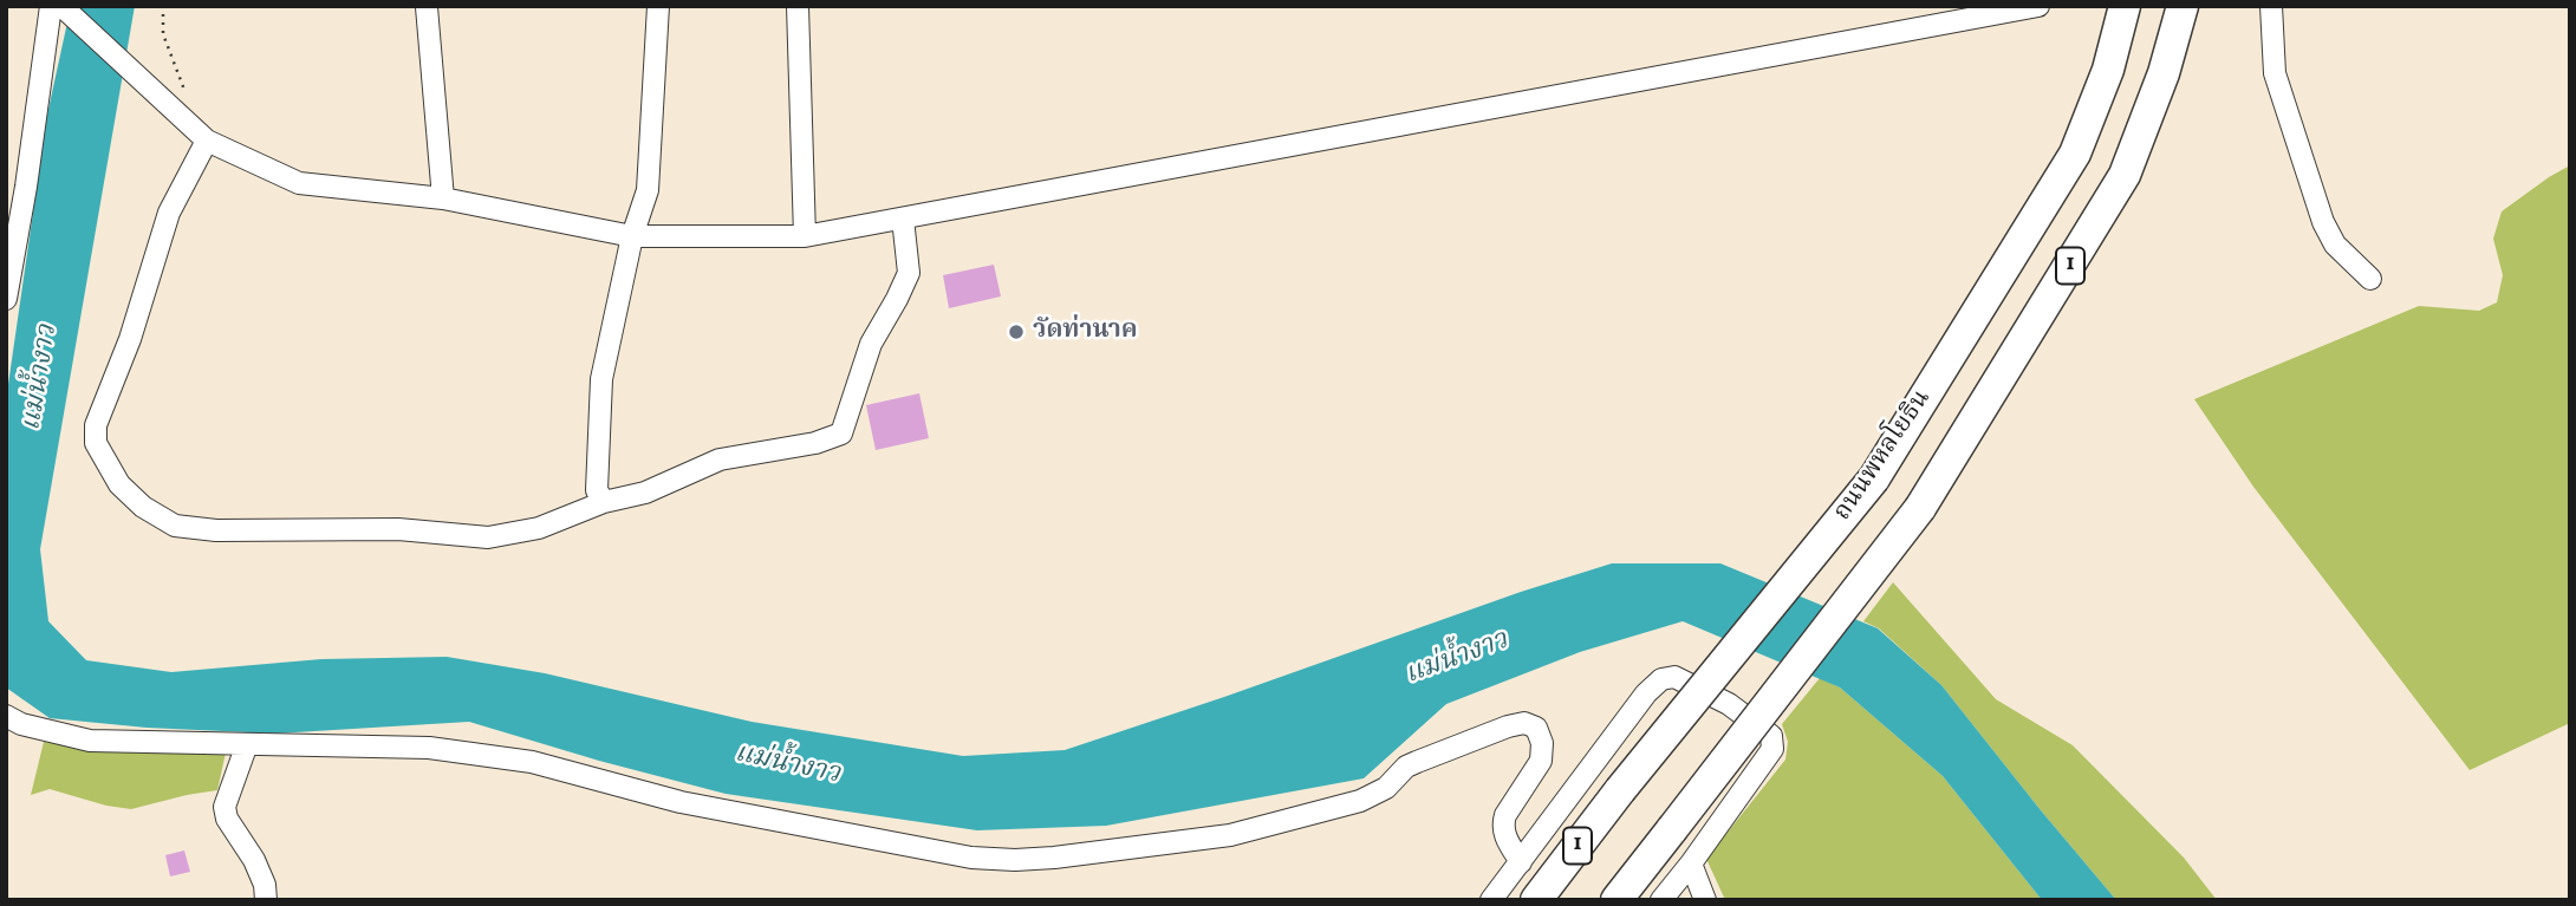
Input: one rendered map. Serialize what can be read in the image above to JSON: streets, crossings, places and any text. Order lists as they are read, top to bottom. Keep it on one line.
{"streets":{"highway":["1","ถนนพหลโยธิน"]},"water":["แม่น้ำงาว"],"places":["วัดท่านาค"]}
